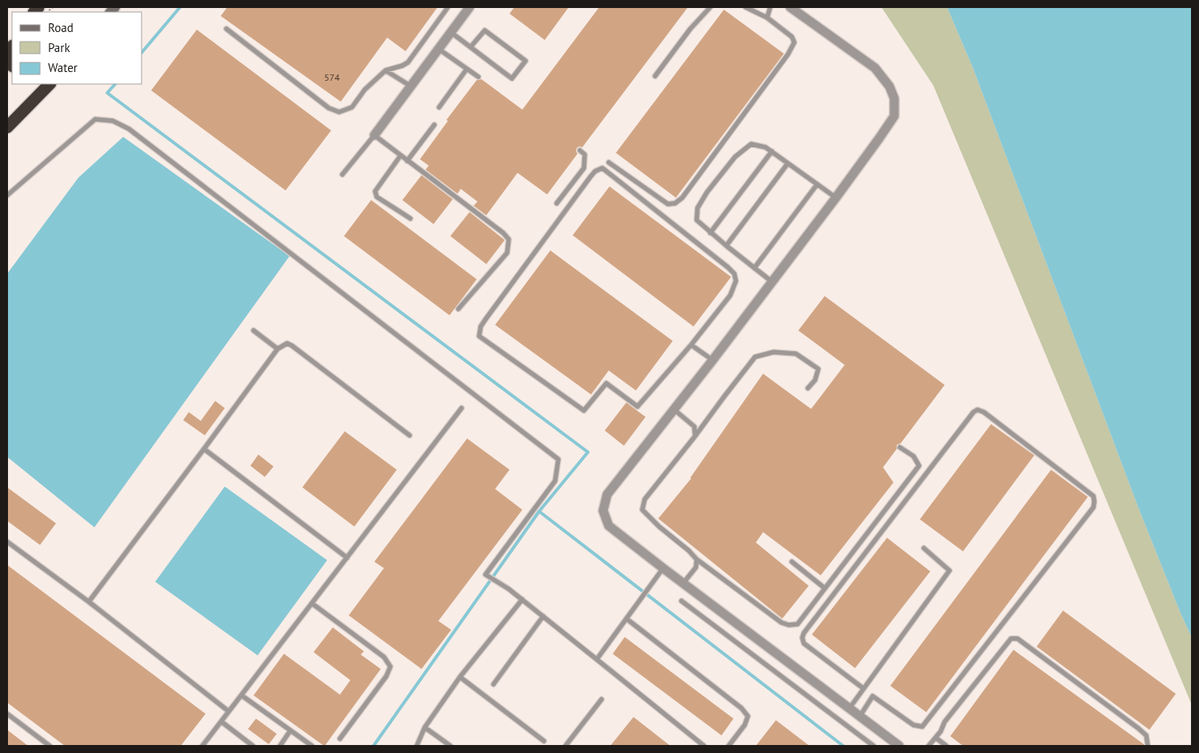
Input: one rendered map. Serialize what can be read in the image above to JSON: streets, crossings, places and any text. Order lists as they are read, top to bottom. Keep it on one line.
{"house_numbers":["574"],"legend":["Road","Park","Water"]}
